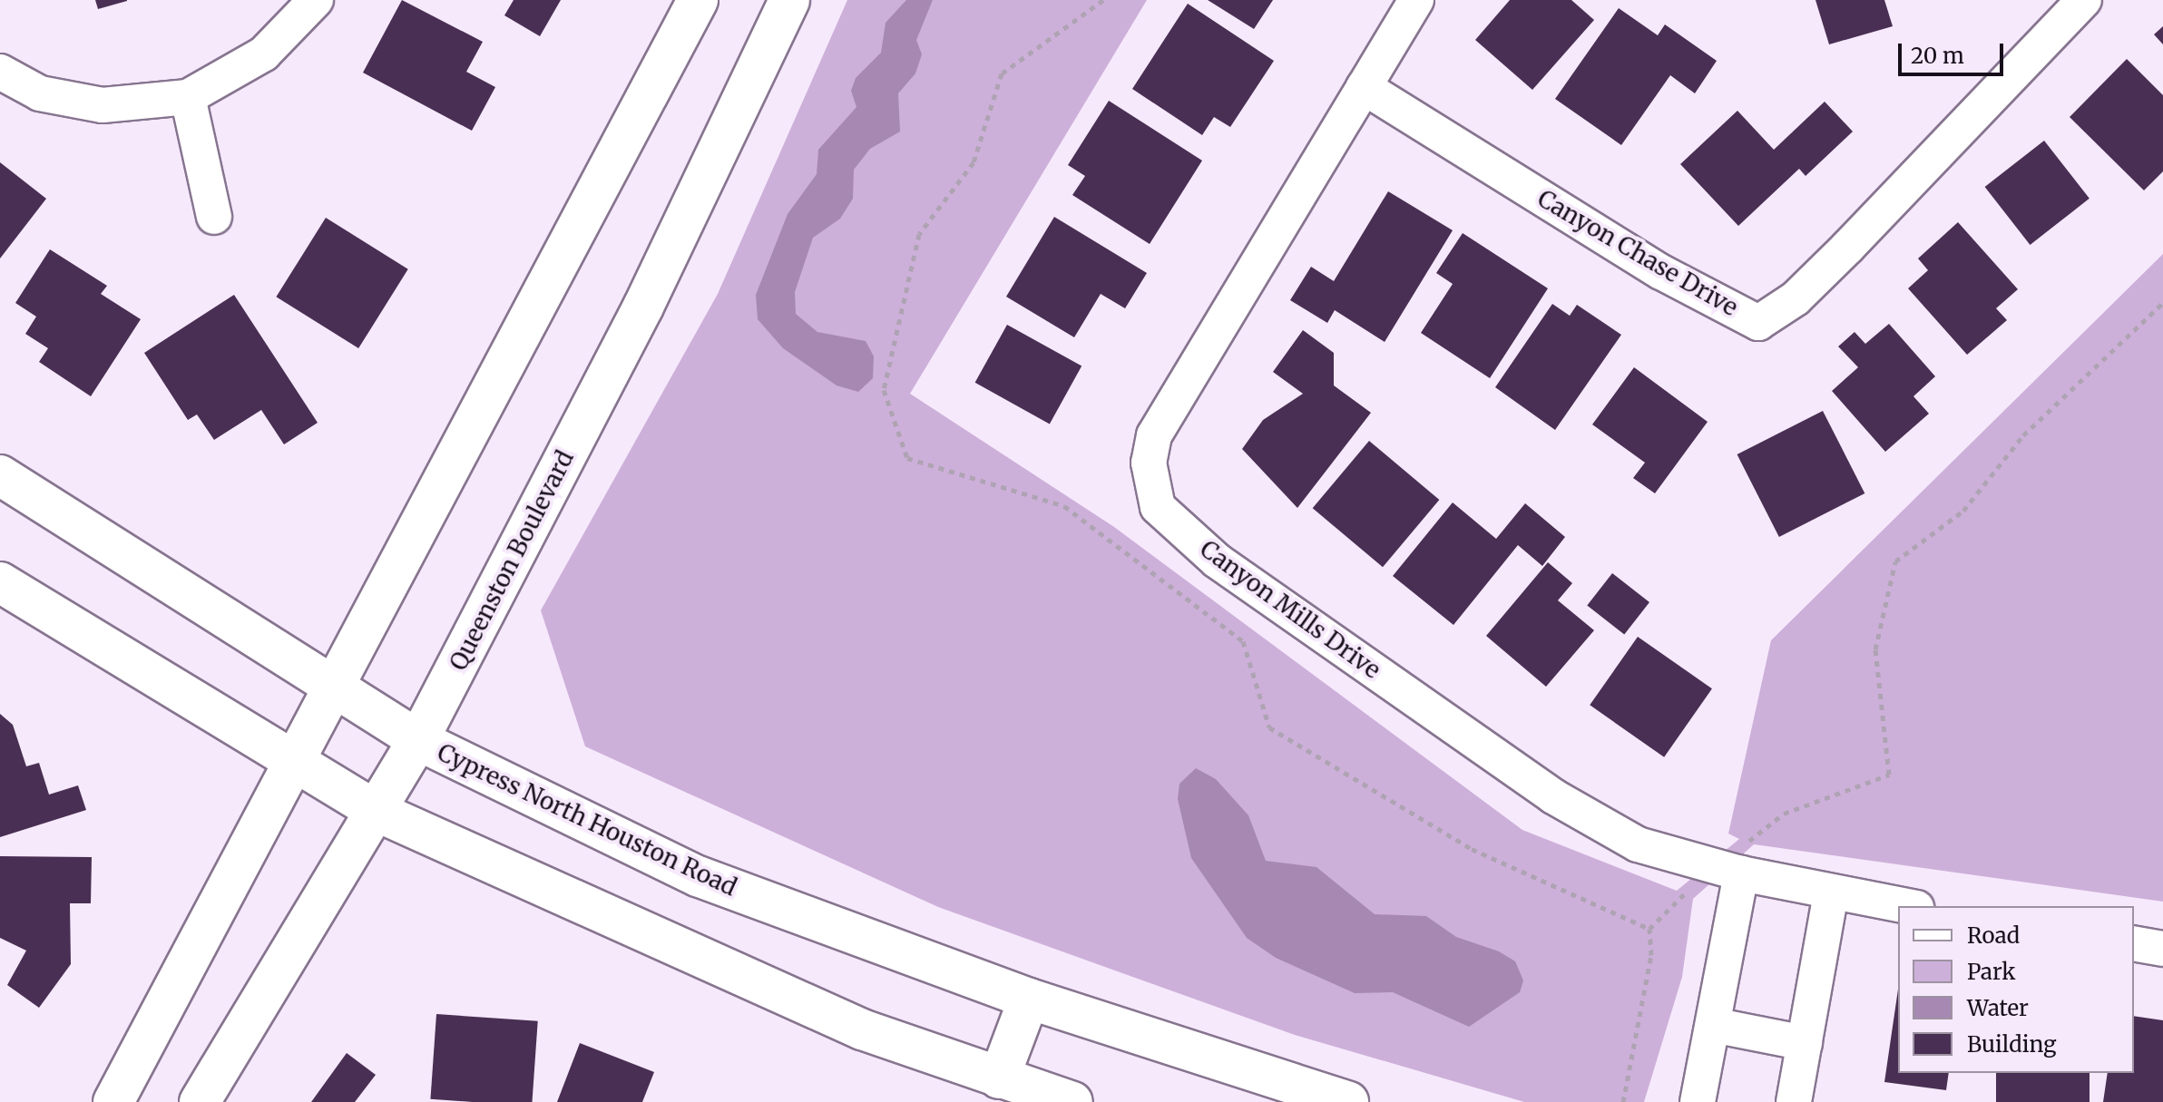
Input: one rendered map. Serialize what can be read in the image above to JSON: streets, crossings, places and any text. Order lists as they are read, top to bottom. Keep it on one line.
{"streets":{"main road":["Queenston Boulevard","Cypress North Houston Road"],"street":["Canyon Chase Drive","Canyon Mills Drive"]},"crossings":[["Canyon Chase Drive","Canyon Mills Drive"],["Queenston Boulevard","Cypress North Houston Road"]],"legend":["Road","Park","Water","Building"],"scale_bar":"20 m"}
